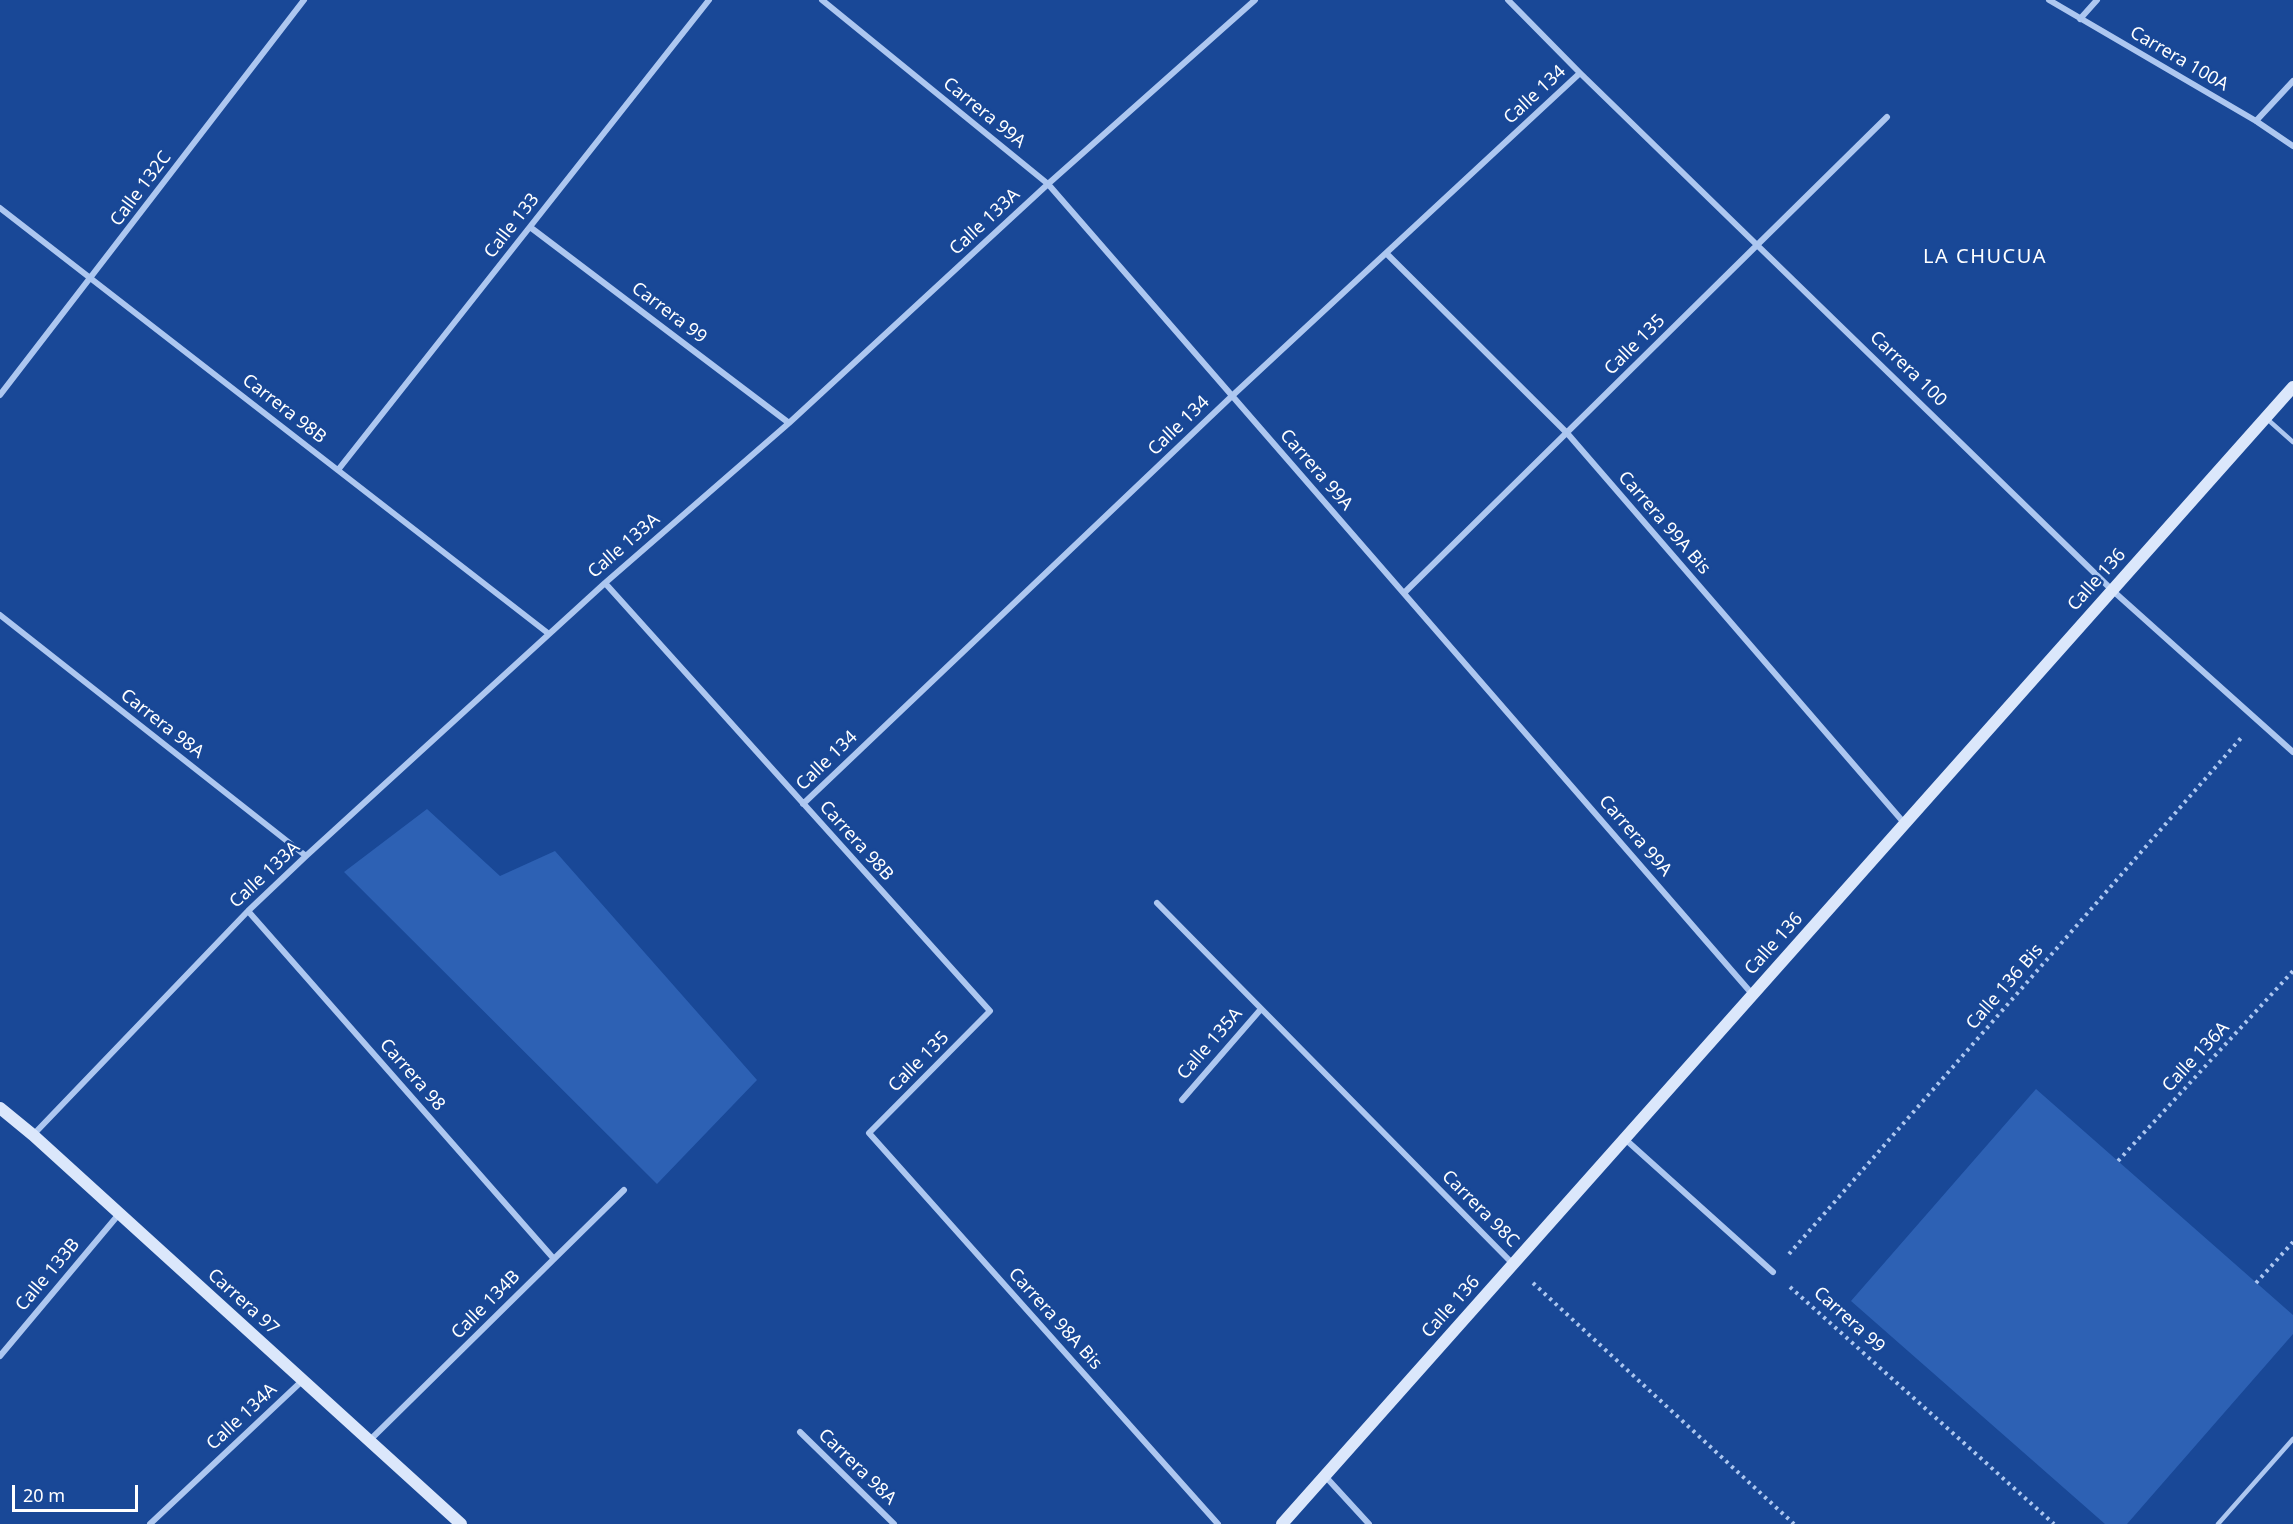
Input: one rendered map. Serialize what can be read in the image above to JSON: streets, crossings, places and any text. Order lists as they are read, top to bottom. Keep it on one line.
{"streets":{"street":["Carrera 100A","Calle 134","Carrera 99A","Calle 132C","Calle 133A","Calle 133","Carrera 99","Calle 135","Carrera 100","Carrera 98B","Carrera 99A Bis","Calle 136","Carrera 98A","Calle 135A","Carrera 98","Carrera 98C","Calle 133B","Carrera 97","Calle 134B","Carrera 98A Bis","Calle 134A"],"path":["Calle 136 Bis","Calle 136A"]},"crossings":[["Calle 134","Carrera 99A"],["Calle 134","Carrera 100"],["Calle 134","Carrera 98B"],["Calle 134","Carrera 99A Bis"],["Carrera 99A","Calle 133A"],["Carrera 99A","Calle 135"],["Carrera 99A","Calle 136"],["Calle 132C","Carrera 98B"],["Calle 133A","Carrera 99"],["Calle 133A","Carrera 98B"],["Calle 133A","Carrera 98A"],["Calle 133A","Carrera 98"],["Calle 133A","Carrera 97"],["Calle 133","Carrera 99"],["Calle 133","Carrera 98B"],["Carrera 99","Calle 136 Bis"],["Calle 135","Carrera 100"],["Calle 135","Carrera 98B"],["Calle 135","Carrera 99A Bis"],["Calle 135","Carrera 98A Bis"],["Carrera 100","Calle 136"],["Carrera 100","Calle 136 Bis"],["Carrera 99A Bis","Calle 136"],["Calle 136","Carrera 98C"],["Calle 135A","Carrera 98C"],["Carrera 98","Calle 134B"],["Calle 133B","Carrera 97"],["Carrera 97","Calle 134B"],["Carrera 97","Calle 134A"]],"districts":["LA CHUCUA"],"scale_bar":"20 m"}
